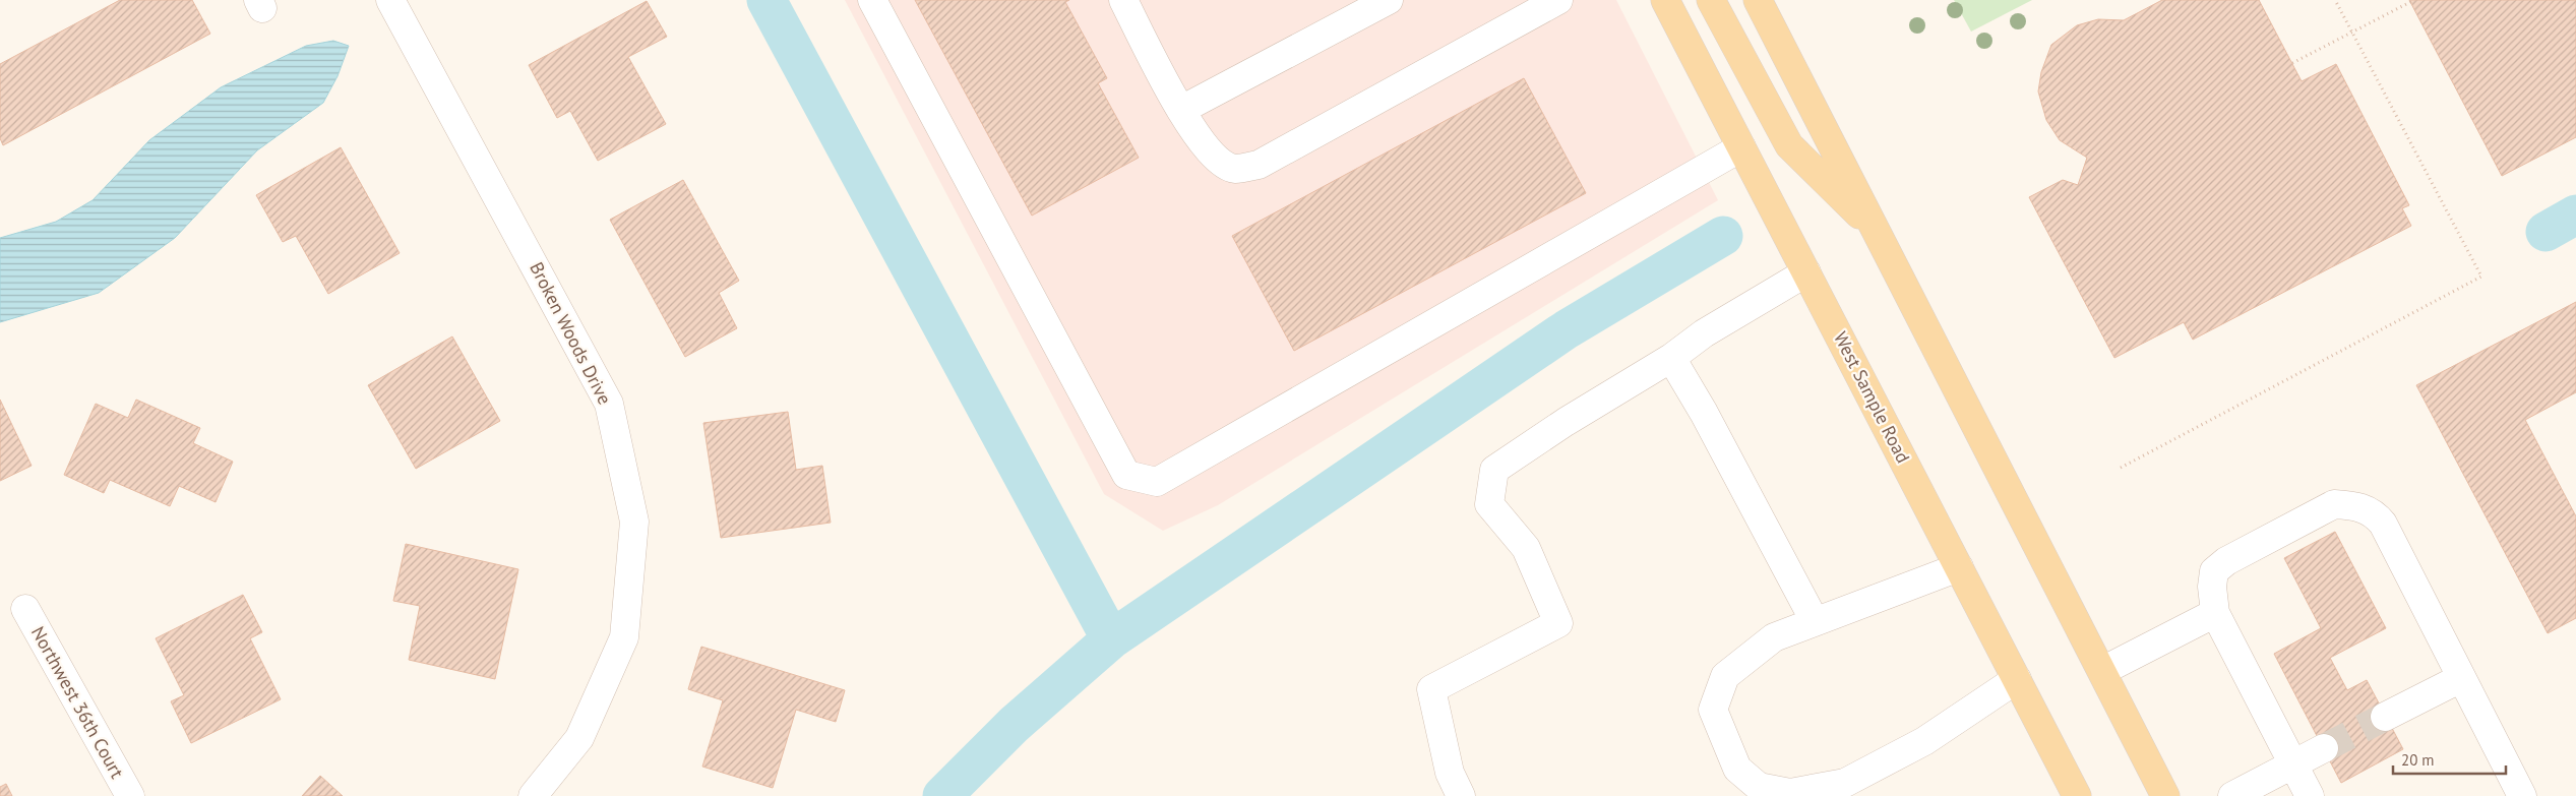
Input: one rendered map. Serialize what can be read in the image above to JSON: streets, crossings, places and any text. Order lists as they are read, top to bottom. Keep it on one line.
{"streets":{"main road":["West Sample Road"],"street":["Broken Woods Drive","Northwest 36th Court"]},"scale_bar":"20 m"}
